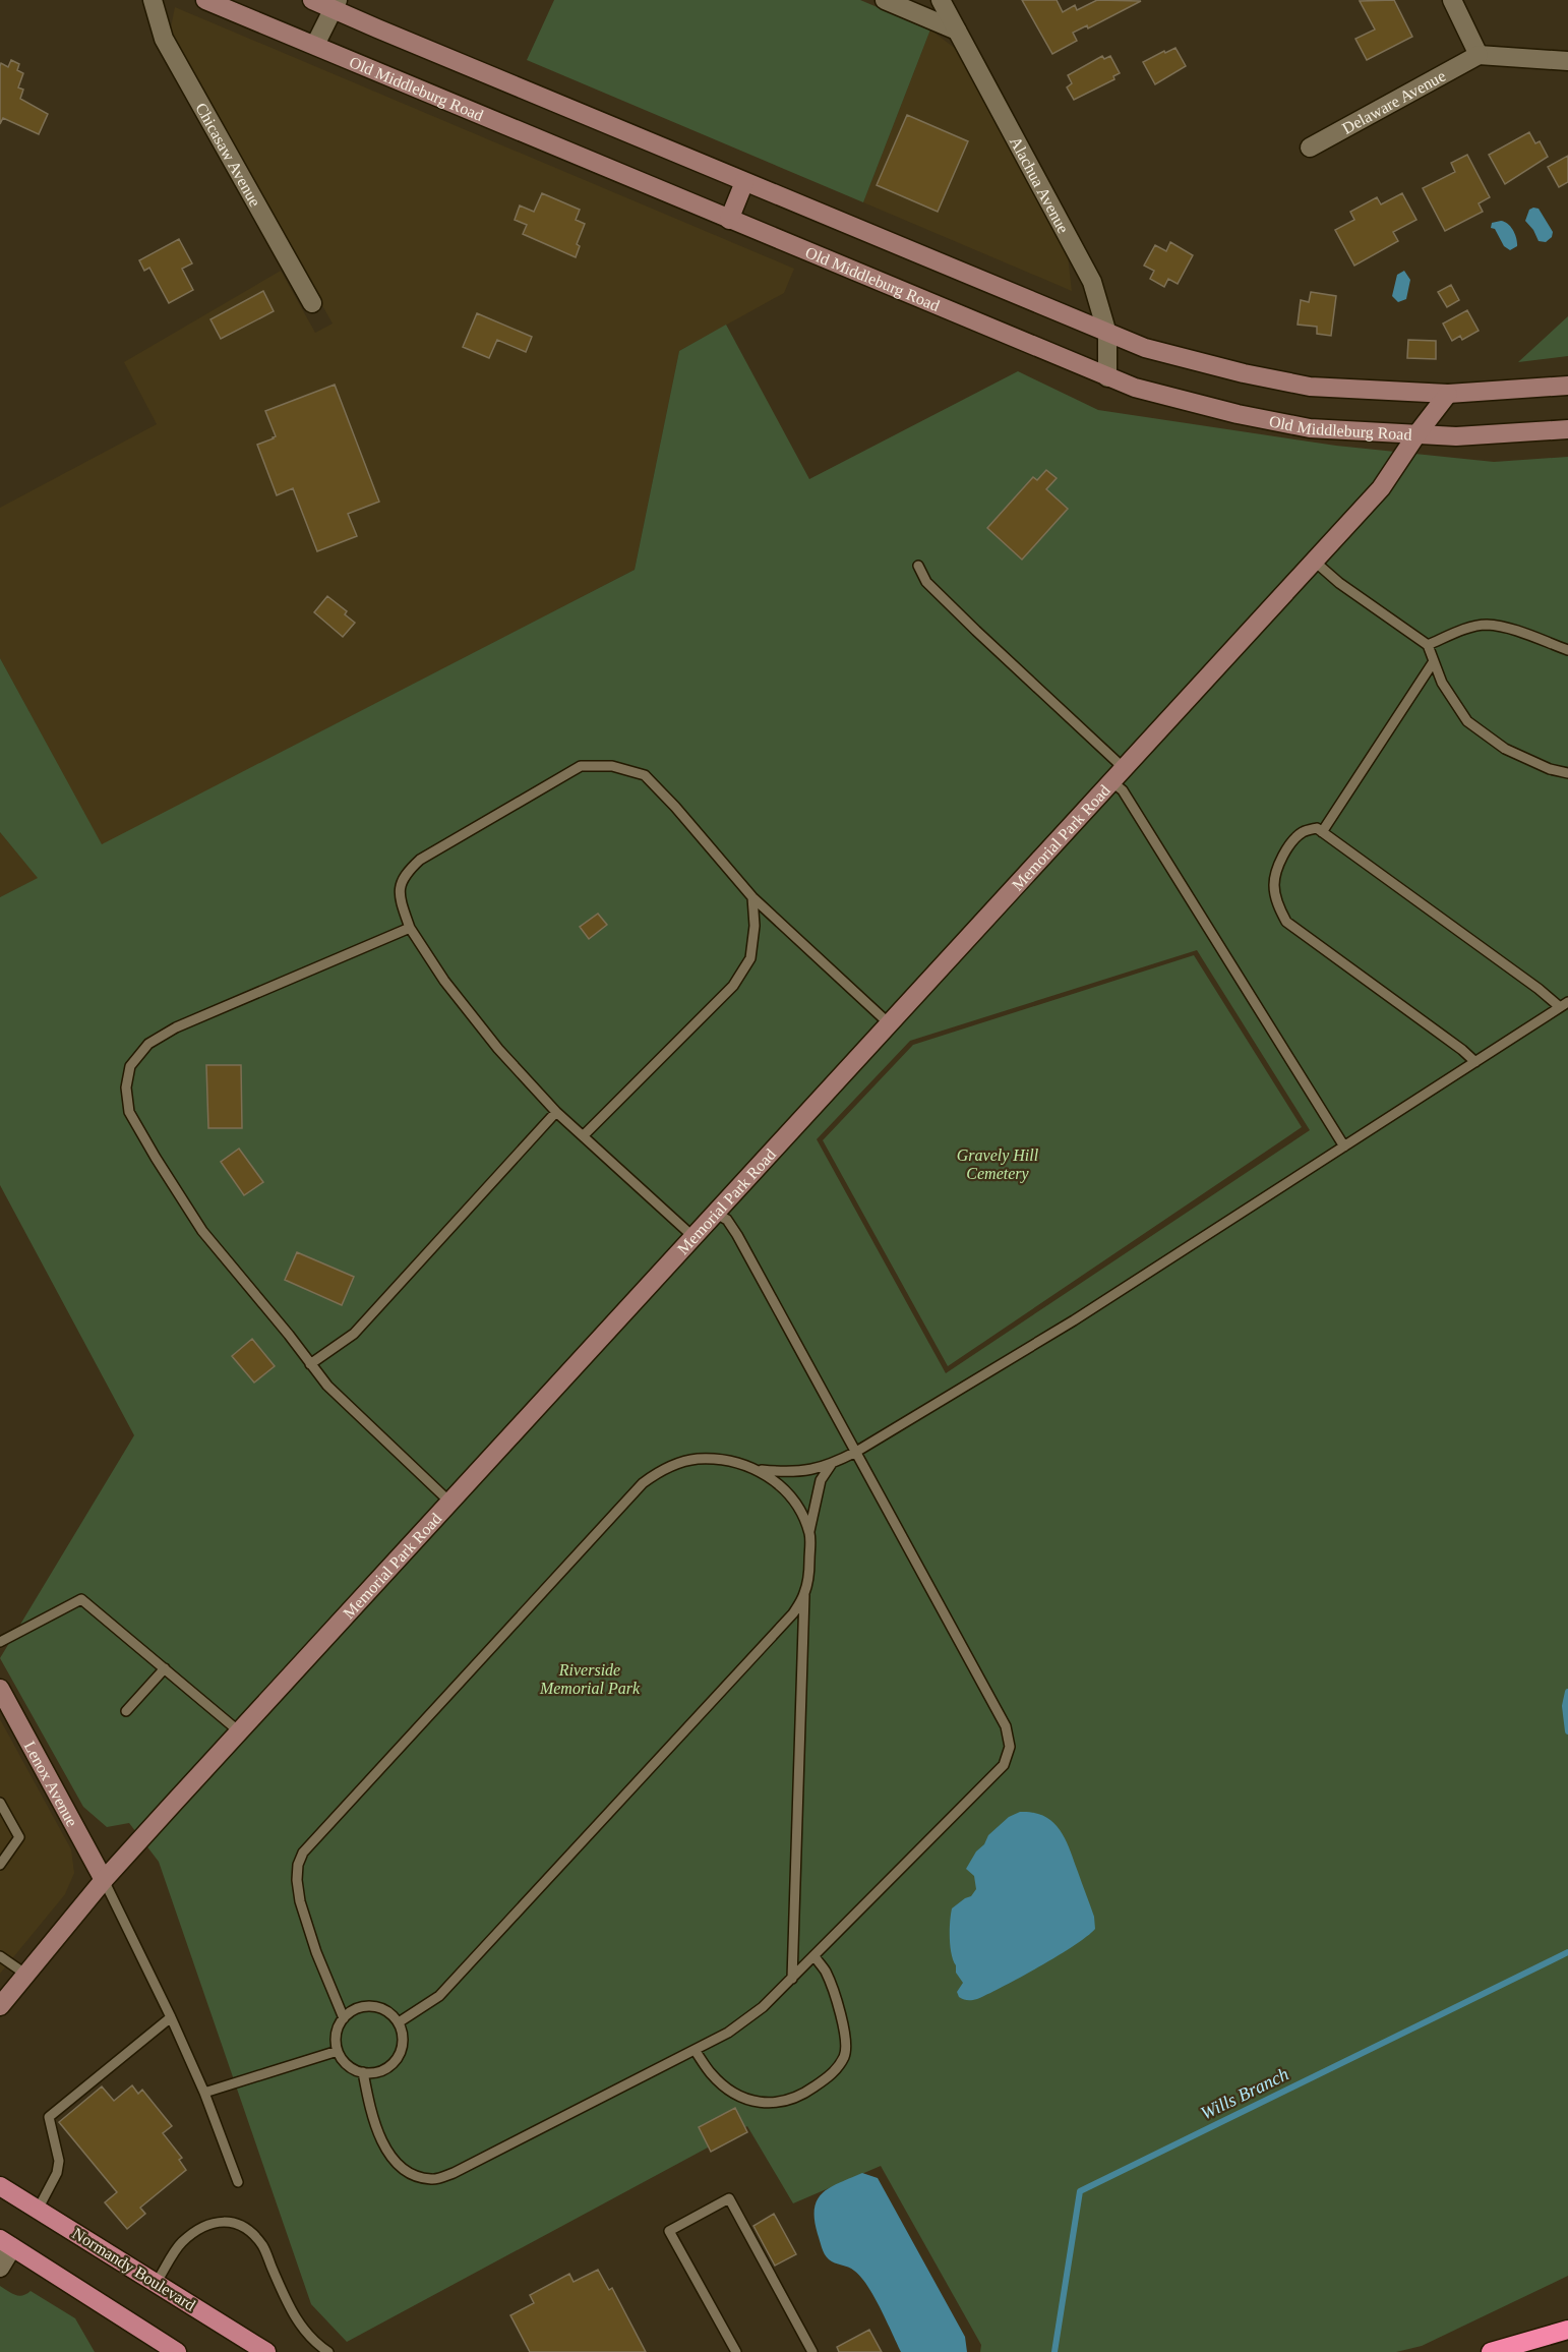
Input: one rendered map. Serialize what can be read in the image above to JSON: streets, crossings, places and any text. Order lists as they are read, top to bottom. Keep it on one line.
{"streets":{"main road":["Old Middleburg Road","Memorial Park Road","Lenox Avenue","Normandy Boulevard"],"street":["Delaware Avenue","Chicasaw Avenue","Alachua Avenue"]},"crossings":[["Old Middleburg Road","Alachua Avenue"],["Old Middleburg Road","Memorial Park Road"],["Memorial Park Road","Lenox Avenue"]],"water":["Wills Branch"],"parks":["Gravely Hill Cemetery","Riverside Memorial Park"]}
